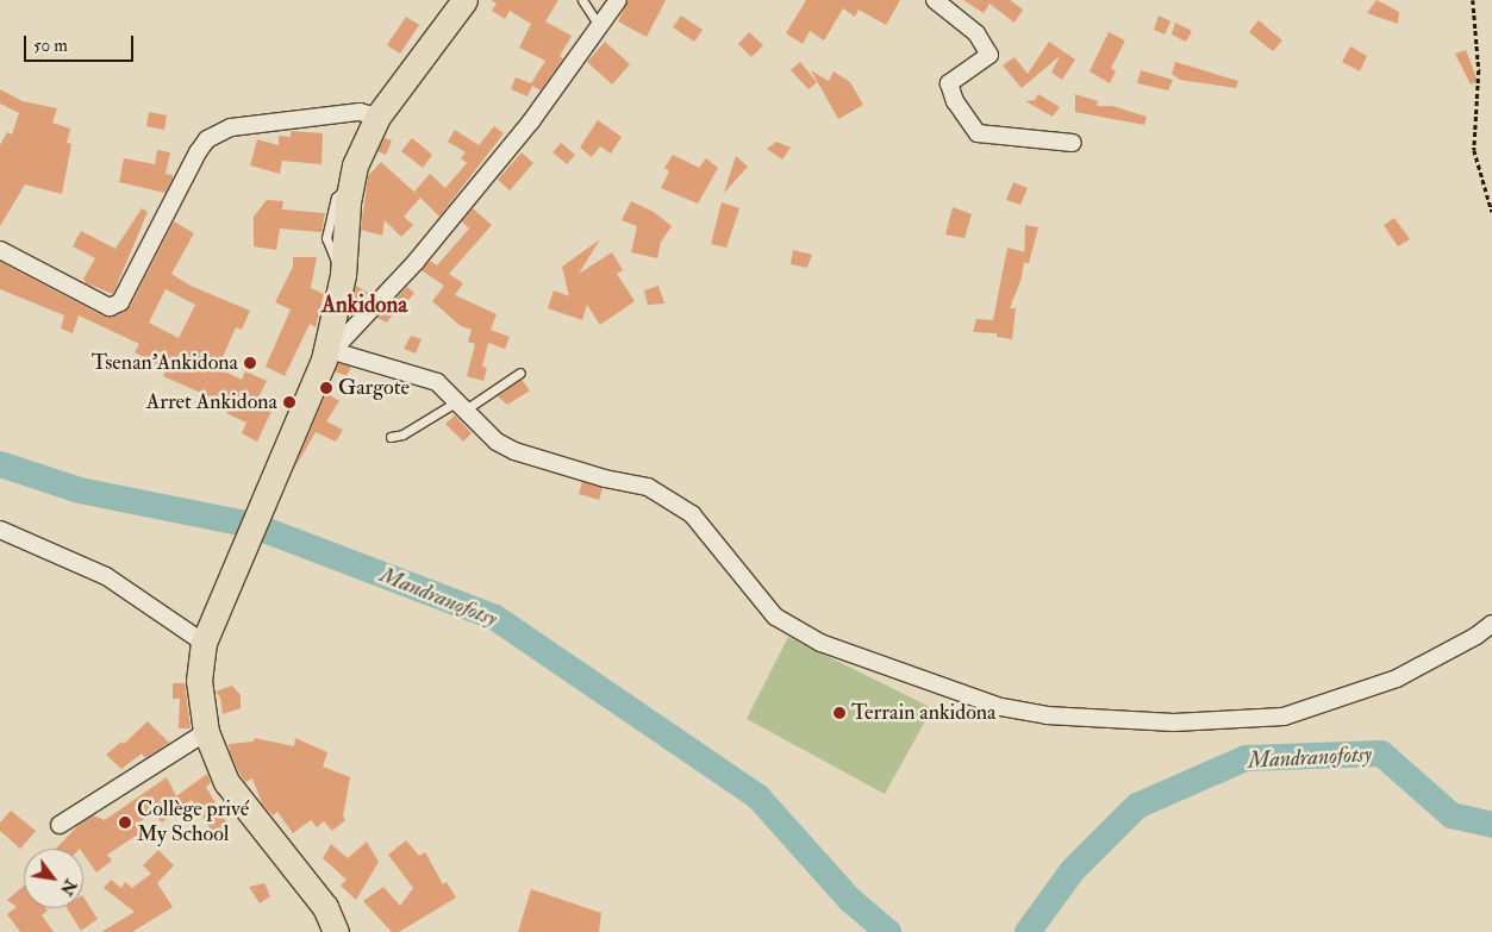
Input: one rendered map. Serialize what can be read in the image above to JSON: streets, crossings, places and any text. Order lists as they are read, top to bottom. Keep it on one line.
{"districts":["Ankidona"],"water":["Mandranofotsy"],"places":["Tsenan'Ankidona","Gargote","Arret Ankidona","Terrain ankidona","Collège privé My School"],"scale_bar":"50 m","north":"bottom right"}
